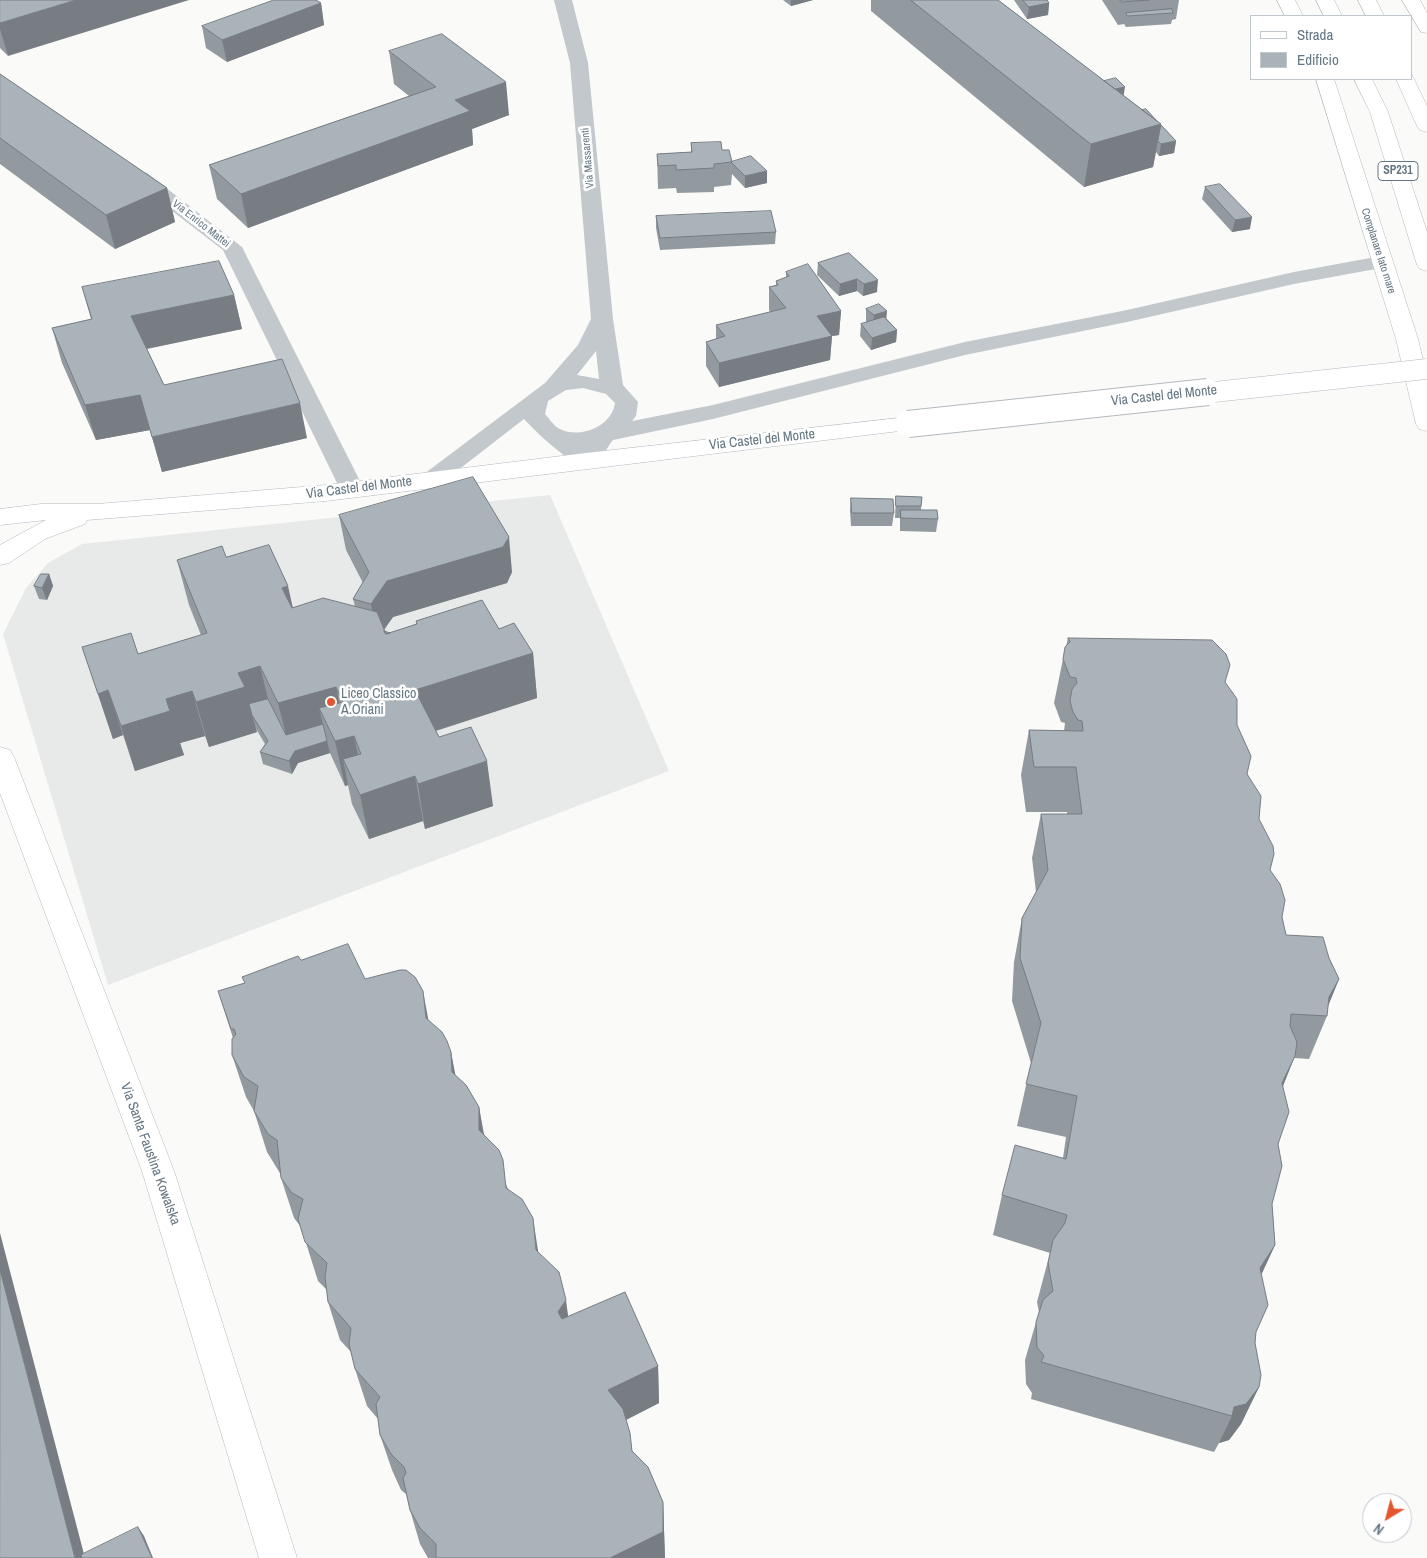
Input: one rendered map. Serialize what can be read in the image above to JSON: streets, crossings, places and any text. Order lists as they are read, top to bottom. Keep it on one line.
{"streets":{"main road":["SP231","Complanare lato mare","Via Castel del Monte","Via Santa Faustina Kowalska"],"street":["Via Massarenti","Via Enrico Mattei"]},"crossings":[["Via Enrico Mattei","Via Castel del Monte"]],"places":["Liceo Classico A.Oriani"],"legend":["Strada","Edificio"],"north":"bottom left"}
